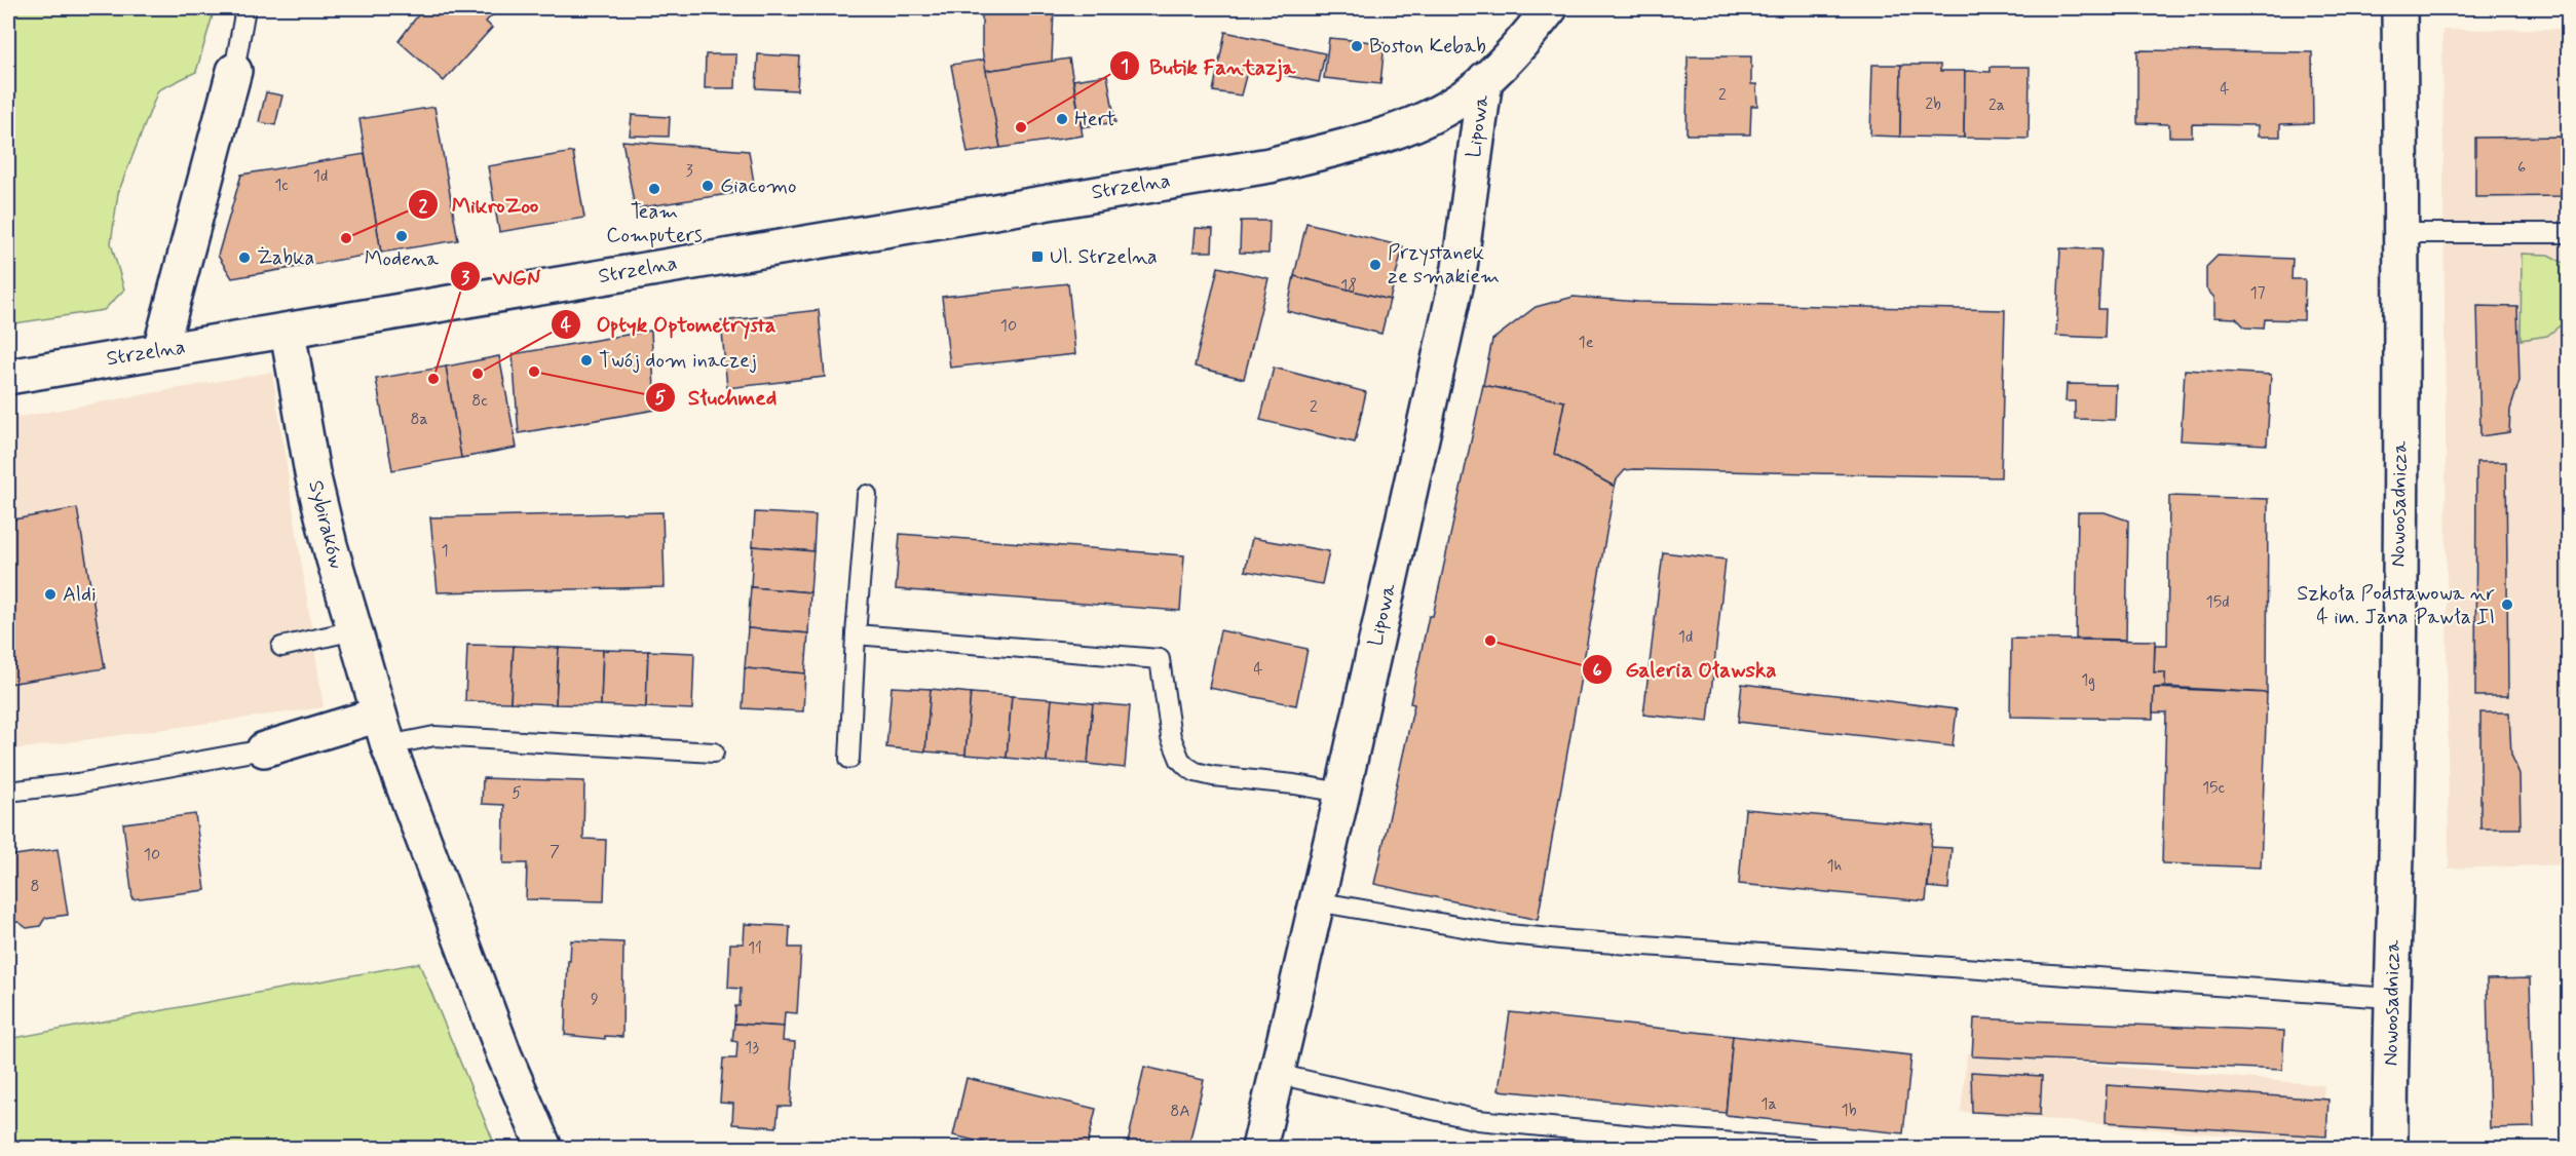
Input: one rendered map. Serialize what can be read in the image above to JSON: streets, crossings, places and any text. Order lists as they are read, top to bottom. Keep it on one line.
{"streets":{"street":["Lipowa","Strzelna","Nowoosadnicza","Sybiraków"]},"crossings":[["Lipowa","Strzelna"],["Strzelna","Sybiraków"]],"places":{"other":["Boston Kebab","Hert","Butik Fantazja","Giacomo","Team Computers","Modena","MikroZoo","Żabka","Przystanek ze smakiem","Twój dom inaczej","Słuchmed","Optyk Optometrysta","WGN","Aldi","Szkoła Podstawowa nr 4 im. Jana Pawła II","Galeria Oławska"],"transit":["Ul. Strzelna"]},"house_numbers":["4","2","2b","2a","6","3","1d","1c","18","17","10","1e","8c","2","8a","1","15d","1d","4","1g","15c","5","7","10","1h","8","11","9","13","1a","1b","8A"]}
